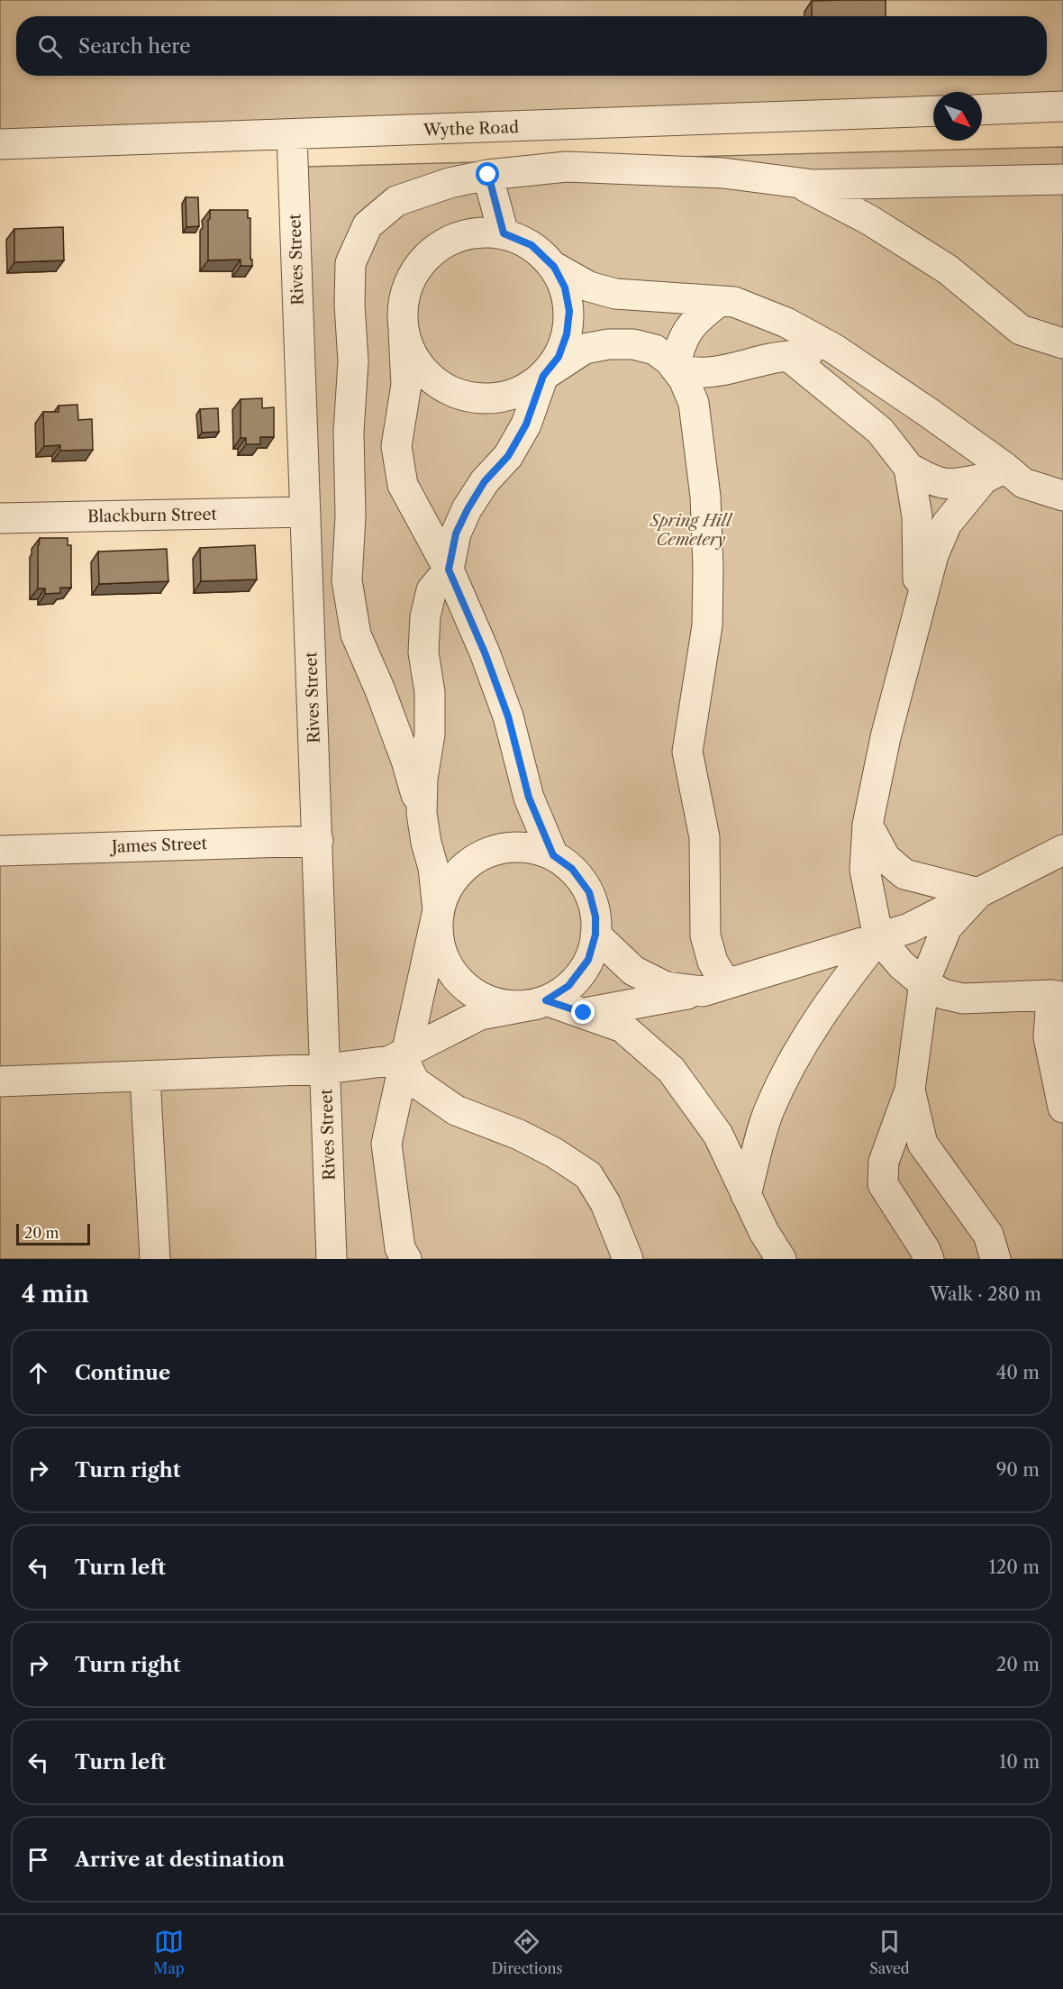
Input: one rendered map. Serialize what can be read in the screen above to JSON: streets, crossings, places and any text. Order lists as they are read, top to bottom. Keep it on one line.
{"streets":{"street":["Wythe Road","Rives Street","Blackburn Street","James Street"]},"crossings":[["Wythe Road","Rives Street"],["Rives Street","Blackburn Street"],["Rives Street","James Street"]],"parks":["Spring Hill Cemetery"],"scale_bar":"20 m","north":"bottom right","page":{"search":"Search here","scale":"20 m","heading":["4 min","Walk · 280 m"],"list":[["Continue","40 m"],["Turn right","90 m"],["Turn left","120 m"],["Turn right","20 m"],["Turn left","10 m"],"Arrive at destination"],"nav":["Map","Directions","Saved"]}}
